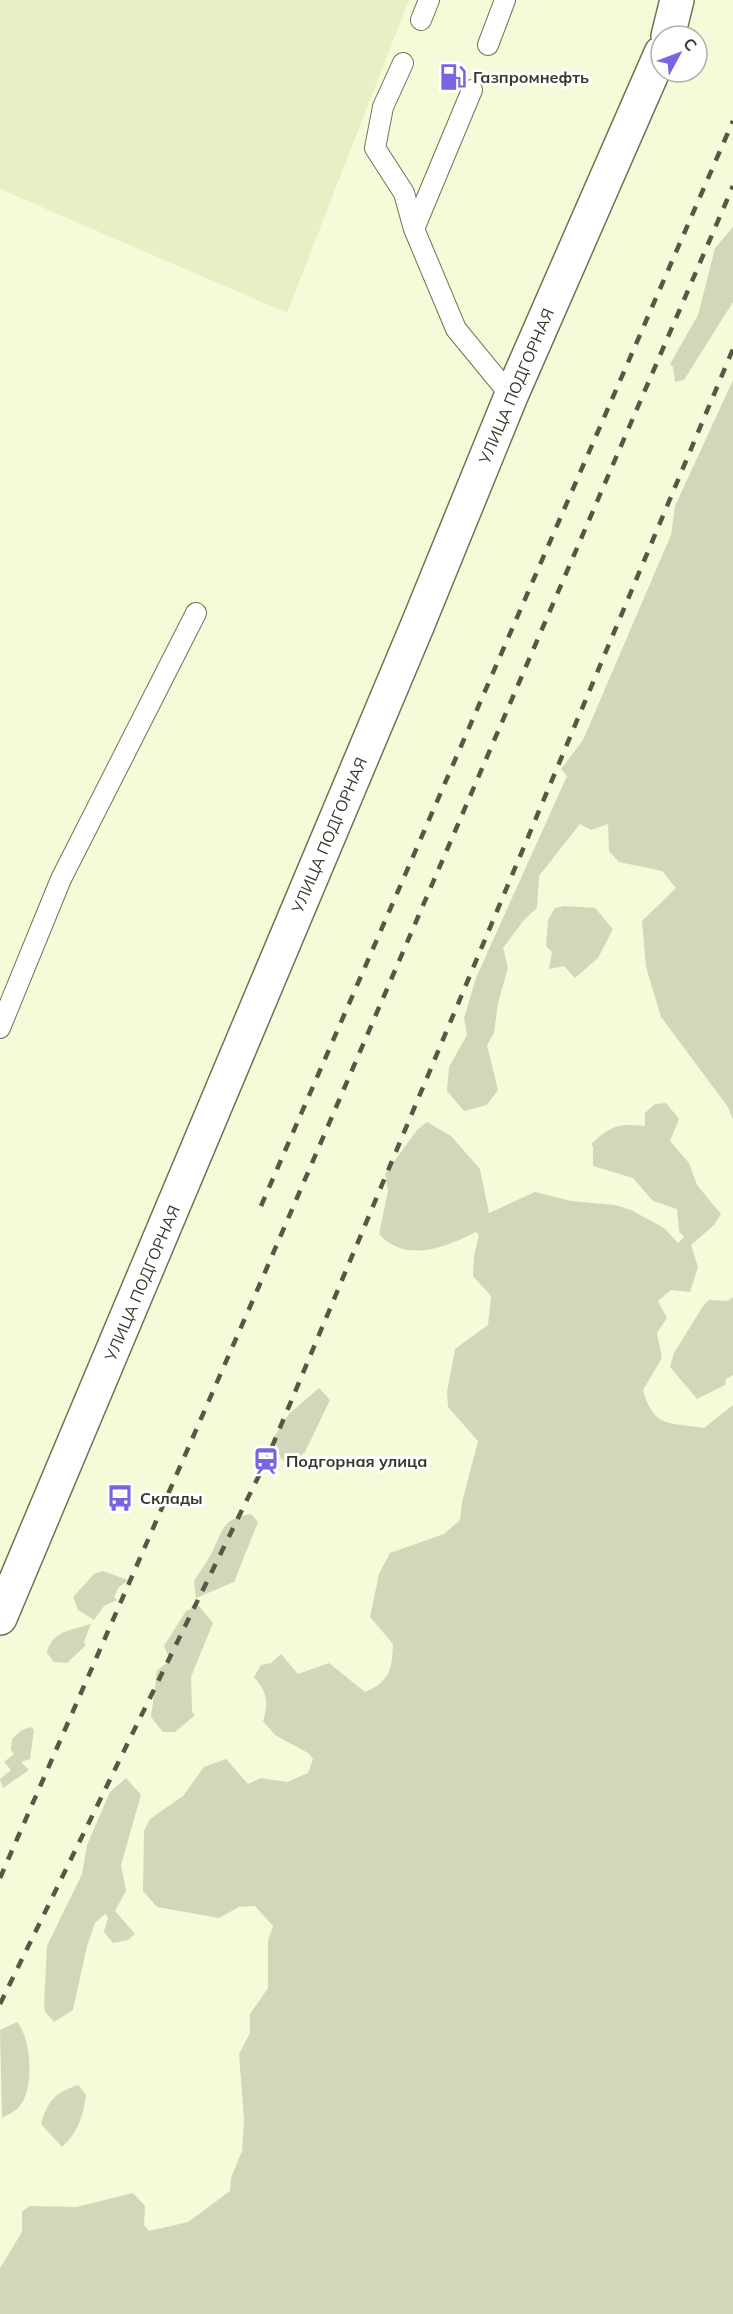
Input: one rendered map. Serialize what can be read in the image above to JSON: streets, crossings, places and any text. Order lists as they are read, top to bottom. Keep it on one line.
{"streets":{"main road":["УЛИЦА ПОДГОРНАЯ"]},"places":{"fuel station":["Газпромнефть"],"station":["Подгорная улица"],"bus stop":["Склады"]},"north":"top right"}
